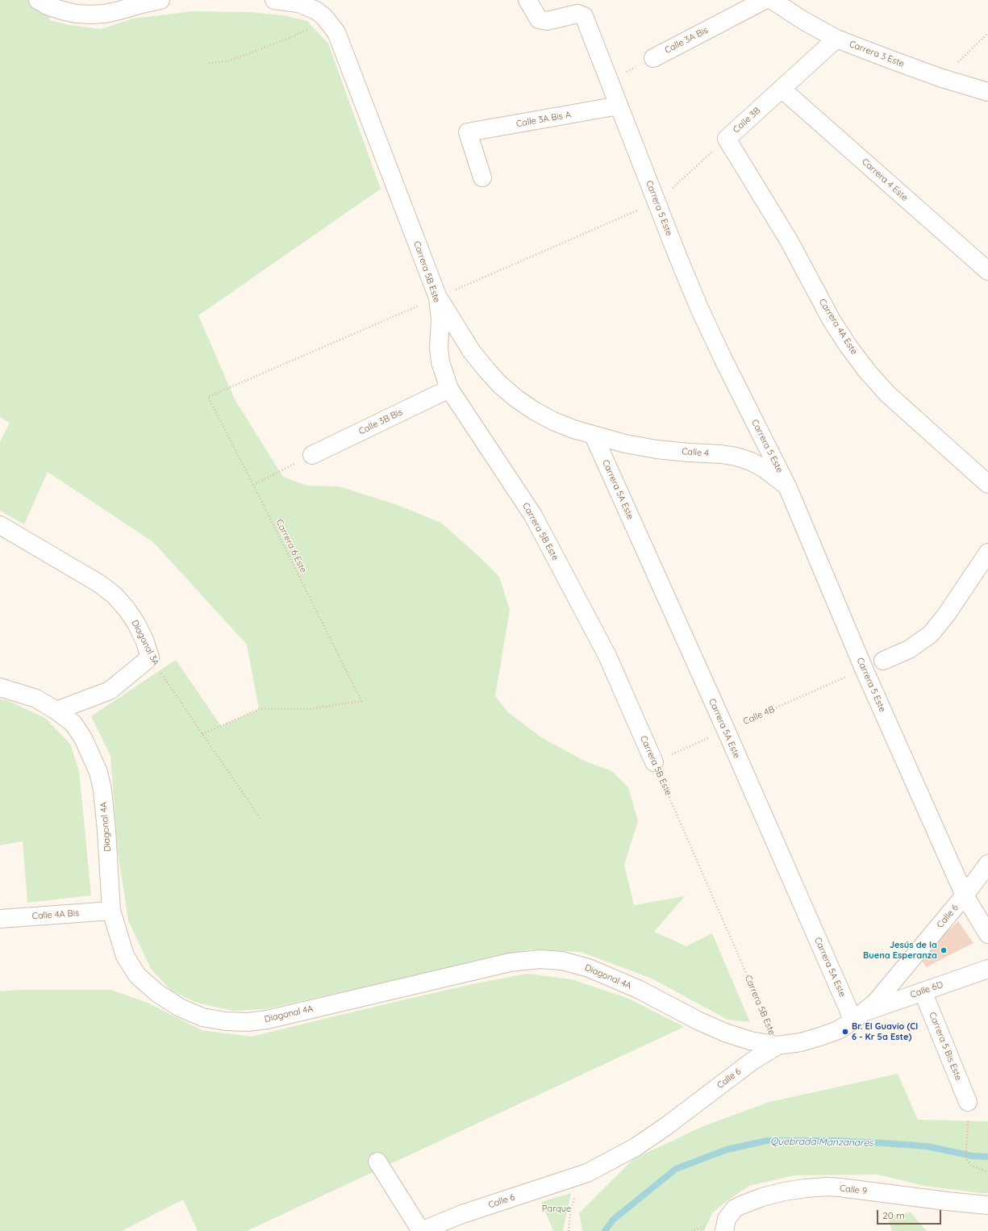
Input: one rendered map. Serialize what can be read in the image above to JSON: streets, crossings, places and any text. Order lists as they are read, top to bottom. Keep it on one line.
{"streets":{"street":["Calle 3A Bis","Carrera 3 Este","Calle 3A Bis A","Calle 3B","Carrera 4 Este","Carrera 5 Este","Carrera 5B Este","Carrera 4A Este","Calle 3B Bis","Calle 4","Carrera 5A Este","Diagonal 3A","Diagonal 4A","Calle 4A Bis","Calle 6","Calle 6D","Carrera 5 Bis Este","Calle 9"],"path":["Carrera 6 Este","Calle 4B"]},"crossings":[["Carrera 3 Este","Calle 3B"],["Calle 3A Bis A","Carrera 5 Este"],["Calle 3B","Carrera 4 Este"],["Calle 3B","Carrera 5 Este"],["Calle 3B","Carrera 4A Este"],["Carrera 5 Este","Calle 4"],["Carrera 5 Este","Calle 4B"],["Carrera 5 Este","Calle 6"],["Carrera 5B Este","Calle 3B Bis"],["Carrera 5B Este","Calle 4"],["Carrera 5B Este","Calle 4B"],["Carrera 5B Este","Diagonal 4A"],["Carrera 5B Este","Calle 6"],["Calle 4","Carrera 5A Este"],["Carrera 5A Este","Calle 4B"],["Carrera 5A Este","Calle 6"],["Carrera 5A Este","Calle 6D"],["Carrera 6 Este","Diagonal 3A"],["Diagonal 4A","Calle 4A Bis"],["Diagonal 4A","Calle 6"],["Calle 6","Calle 6D"],["Calle 6D","Carrera 5 Bis Este"]],"water":["Quebrada Manzanares"],"parks":["Parque"],"places":["Jesús de la Buena Esperanza","Br. El Guavio (Cl 6 - Kr 5a Este)"],"scale_bar":"20 m"}
